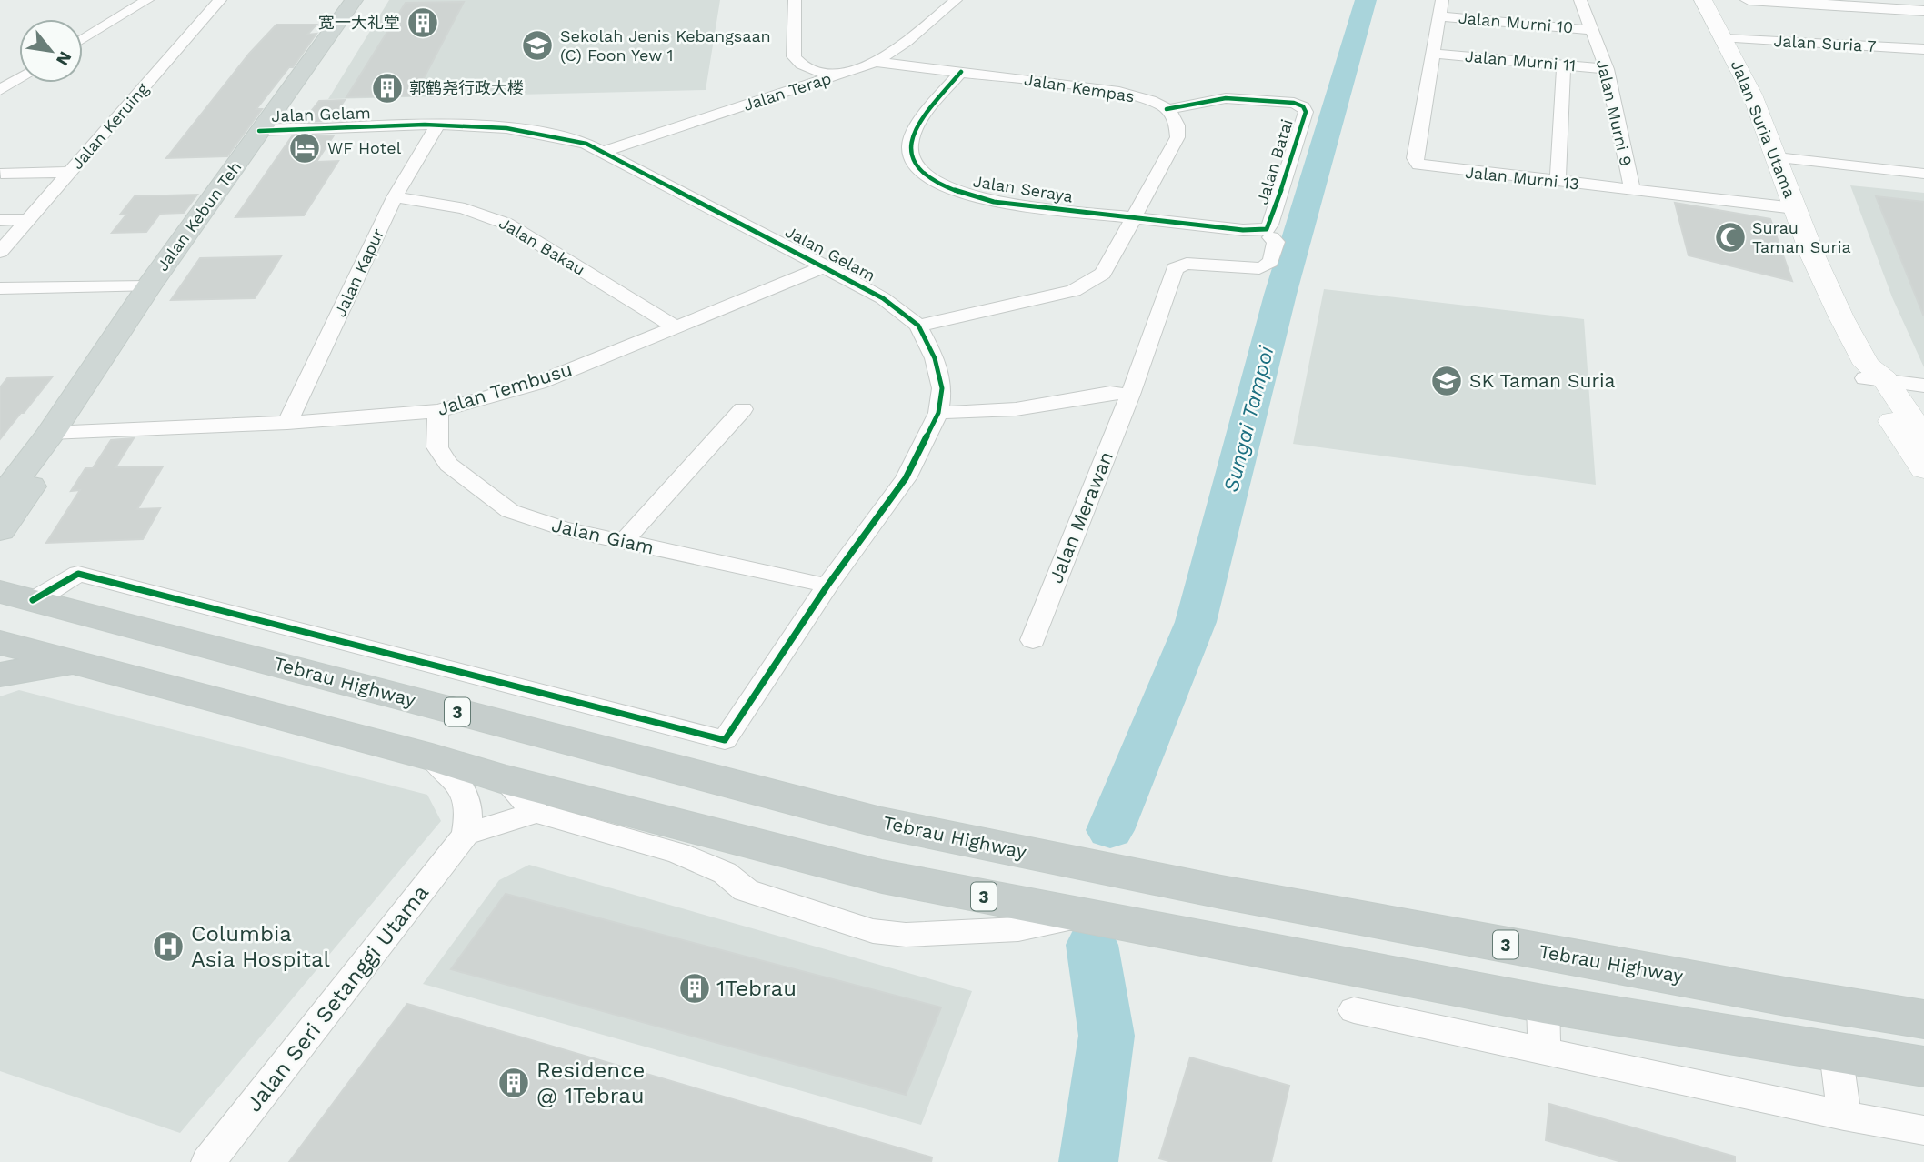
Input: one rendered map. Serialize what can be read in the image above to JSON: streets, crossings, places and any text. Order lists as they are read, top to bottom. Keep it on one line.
{"streets":{"highway":["Tebrau Highway","3"],"main road":["Jalan Suria Utama","Jalan Kebun Teh"],"street":["Jalan Murni 10","Jalan Suria 7","Jalan Murni 11","Jalan Kempas","Jalan Terap","Jalan Murni 9","Jalan Gelam","Jalan Keruing","Jalan Batai","Jalan Murni 13","Jalan Seraya","Jalan Bakau","Jalan Kapur","Jalan Tembusu","Jalan Merawan","Jalan Giam","Jalan Seri Setanggi Utama"]},"crossings":[["Jalan Murni 10","Jalan Murni 9"],["Jalan Murni 10","Jalan Murni 13"],["Jalan Suria 7","Jalan Suria Utama"],["Jalan Murni 11","Jalan Murni 9"],["Jalan Murni 11","Jalan Murni 13"],["Jalan Kempas","Jalan Terap"],["Jalan Kempas","Jalan Batai"],["Jalan Kempas","Jalan Seraya"],["Jalan Terap","Jalan Gelam"],["Jalan Murni 9","Jalan Murni 13"],["Jalan Gelam","Jalan Kebun Teh"],["Jalan Gelam","Jalan Kapur"],["Jalan Gelam","Jalan Tembusu"],["Jalan Gelam","Jalan Giam"],["Jalan Gelam","Tebrau Highway"],["Jalan Suria Utama","Jalan Murni 13"],["Jalan Batai","Jalan Seraya"],["Jalan Kebun Teh","Jalan Tembusu"],["Jalan Bakau","Jalan Kapur"],["Jalan Bakau","Jalan Tembusu"],["Jalan Kapur","Jalan Tembusu"],["Jalan Tembusu","Jalan Giam"]],"water":["Sungai Tampoi"],"places":{"building":["宽一大礼堂","郭鹤尧行政大楼","1Tebrau","Residence @ 1Tebrau"],"school or university":["Sekolah Jenis Kebangsaan (C) Foon Yew 1","SK Taman Suria"],"hotel":["WF Hotel"],"mosque":["Surau Taman Suria"],"hospital":["Columbia Asia Hospital"]},"north":"bottom right"}
